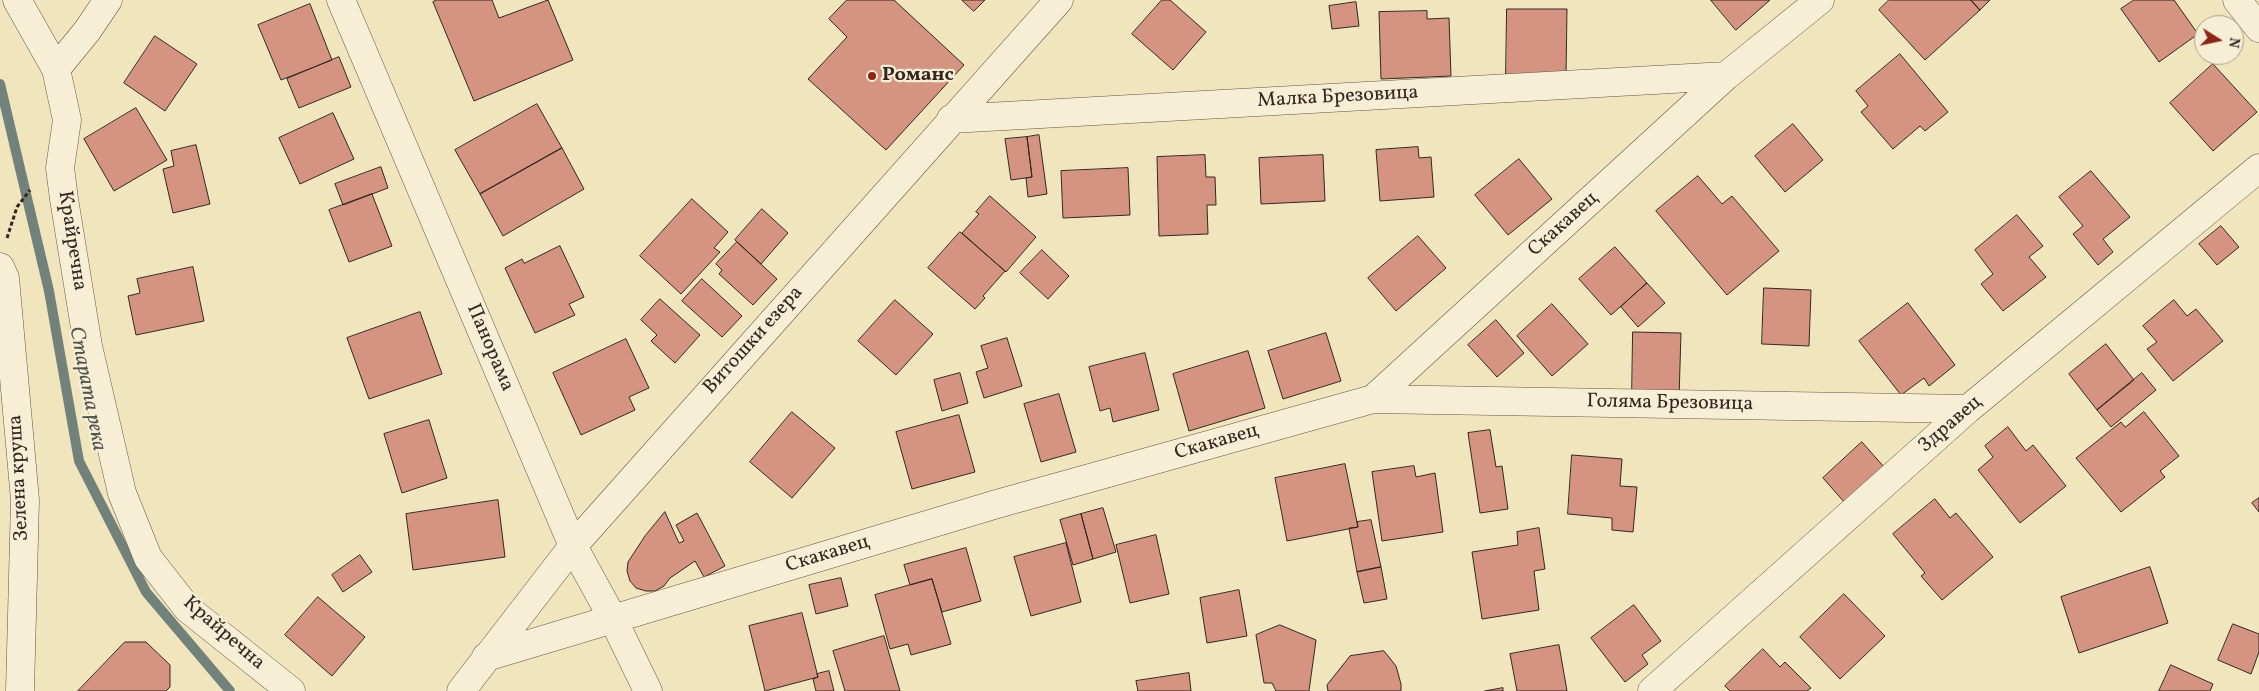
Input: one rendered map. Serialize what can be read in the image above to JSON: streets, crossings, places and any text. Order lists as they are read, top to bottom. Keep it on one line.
{"streets":{"street":["Малка Брезовица","Скакавец","Крайречна","Витошки езера","Панорама","Голяма Брезовица","Здравец","Зелена круша"]},"crossings":[["Малка Брезовица","Скакавец"],["Малка Брезовица","Витошки езера"],["Скакавец","Витошки езера"],["Скакавец","Панорама"],["Скакавец","Голяма Брезовица"],["Витошки езера","Панорама"],["Голяма Брезовица","Здравец"]],"water":["Старата река"],"places":["Романс"],"north":"right"}
